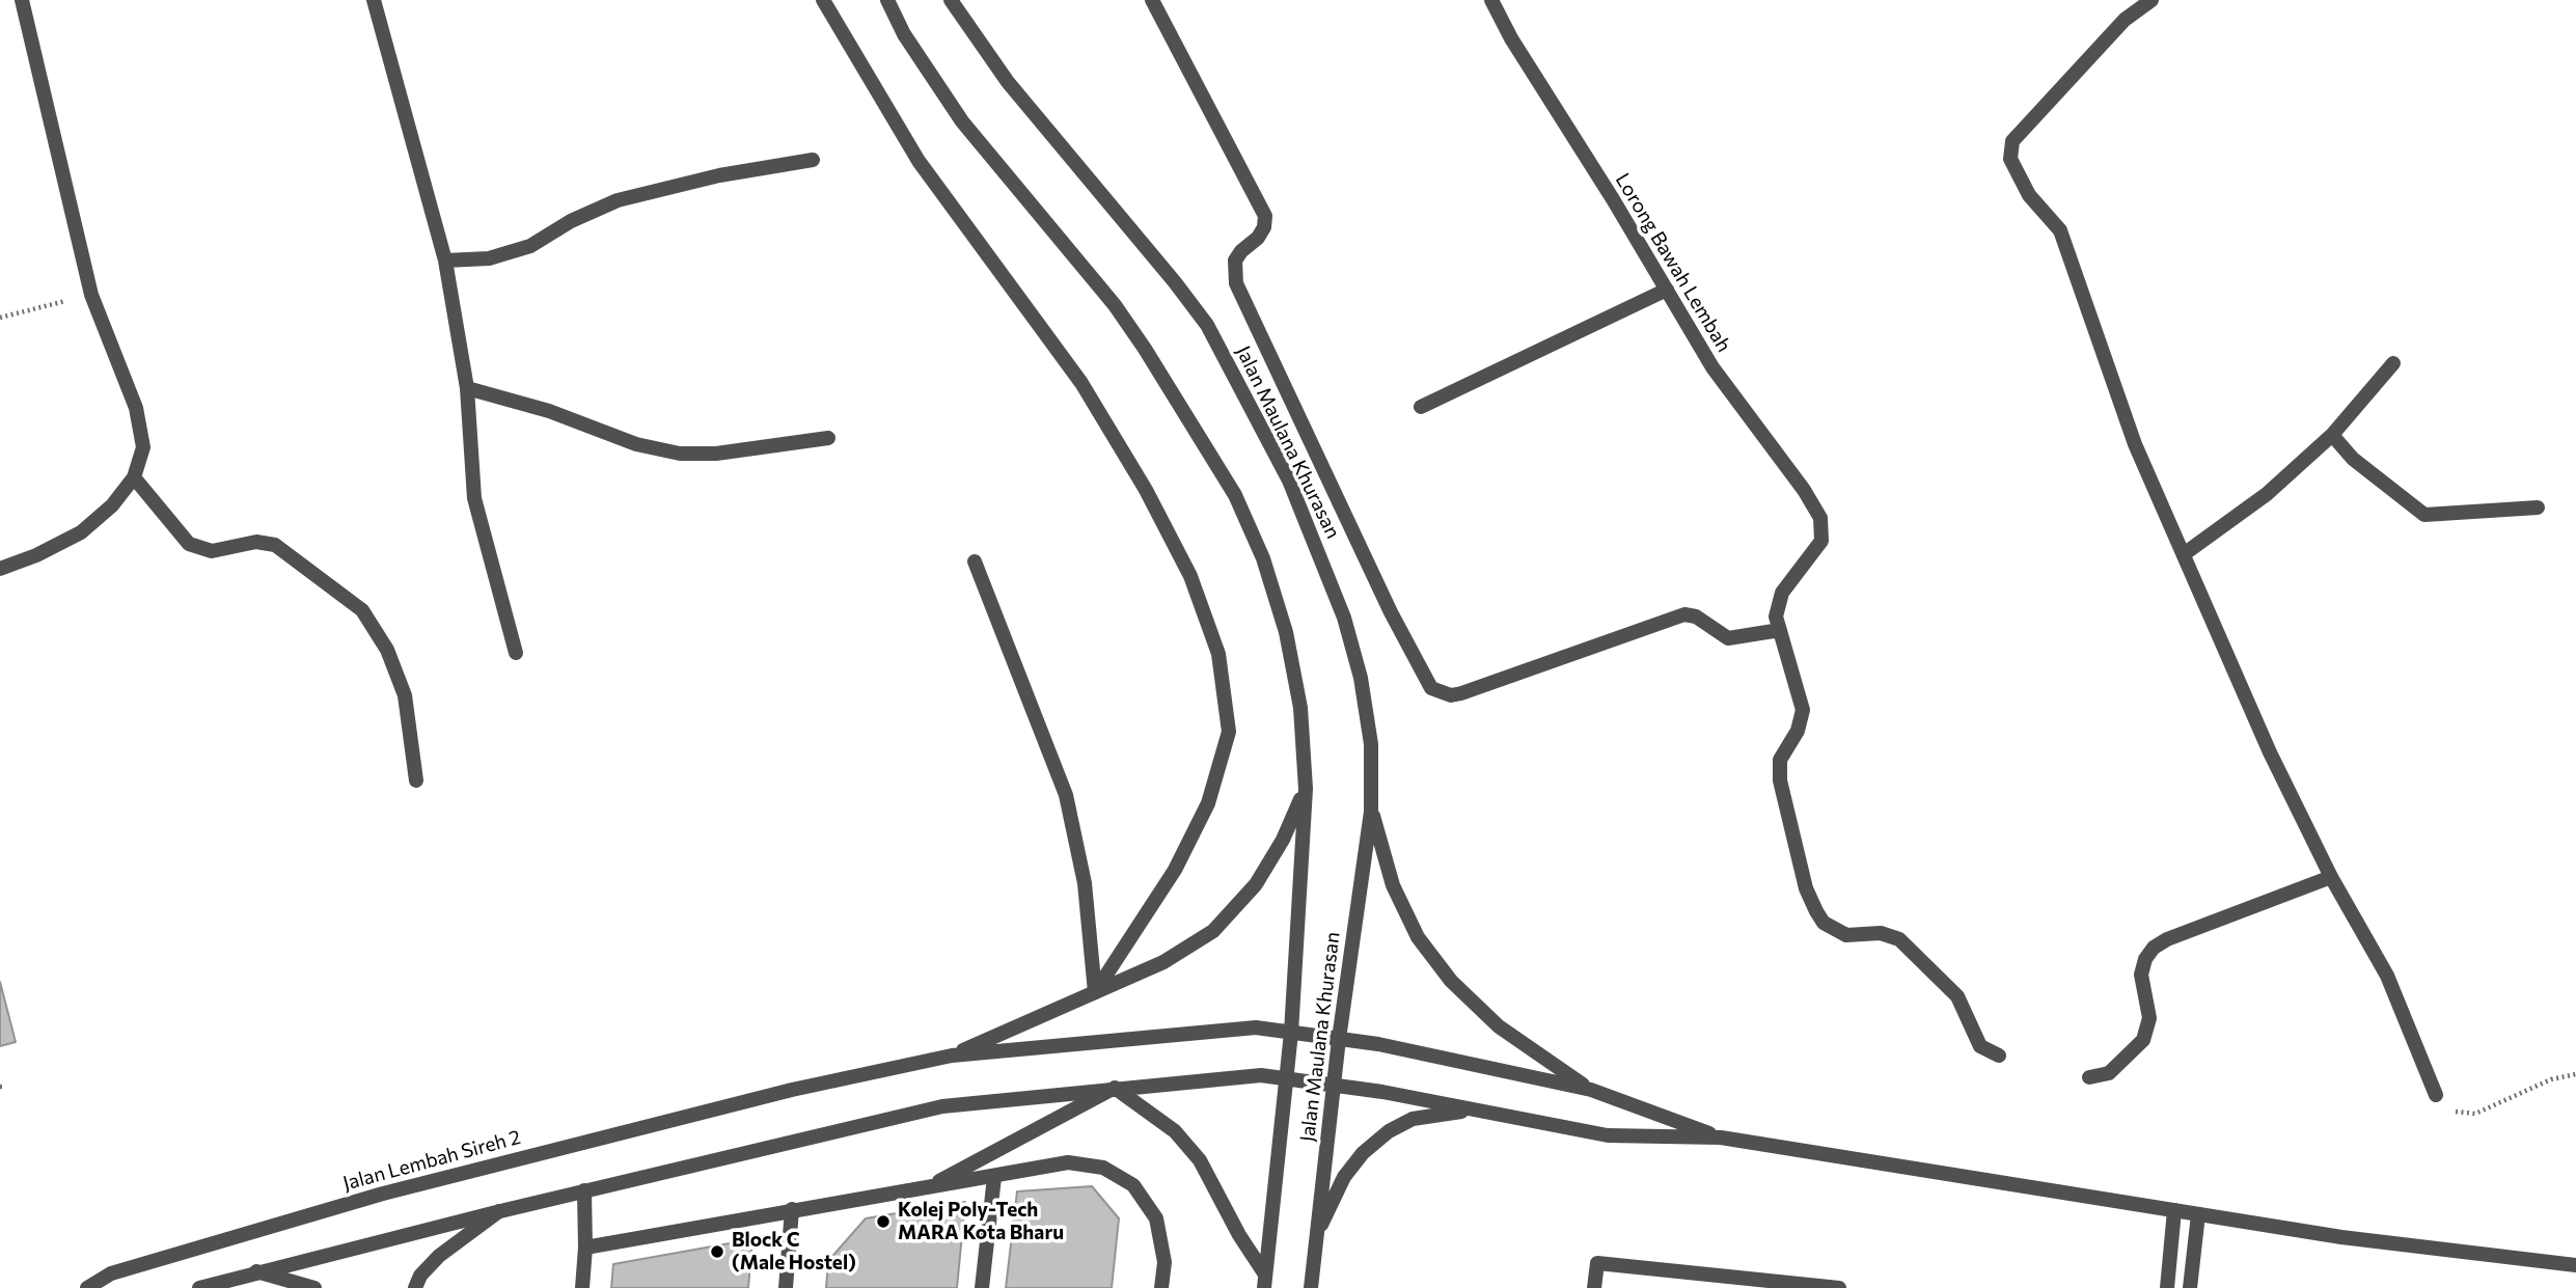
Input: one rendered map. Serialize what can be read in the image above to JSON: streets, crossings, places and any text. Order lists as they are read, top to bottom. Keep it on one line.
{"streets":{"street":["Lorong Bawah Lembah","Jalan Maulana Khurasan","Jalan Lembah Sireh 2"]},"places":["Kolej Poly-Tech MARA Kota Bharu","Block C (Male Hostel)"]}
